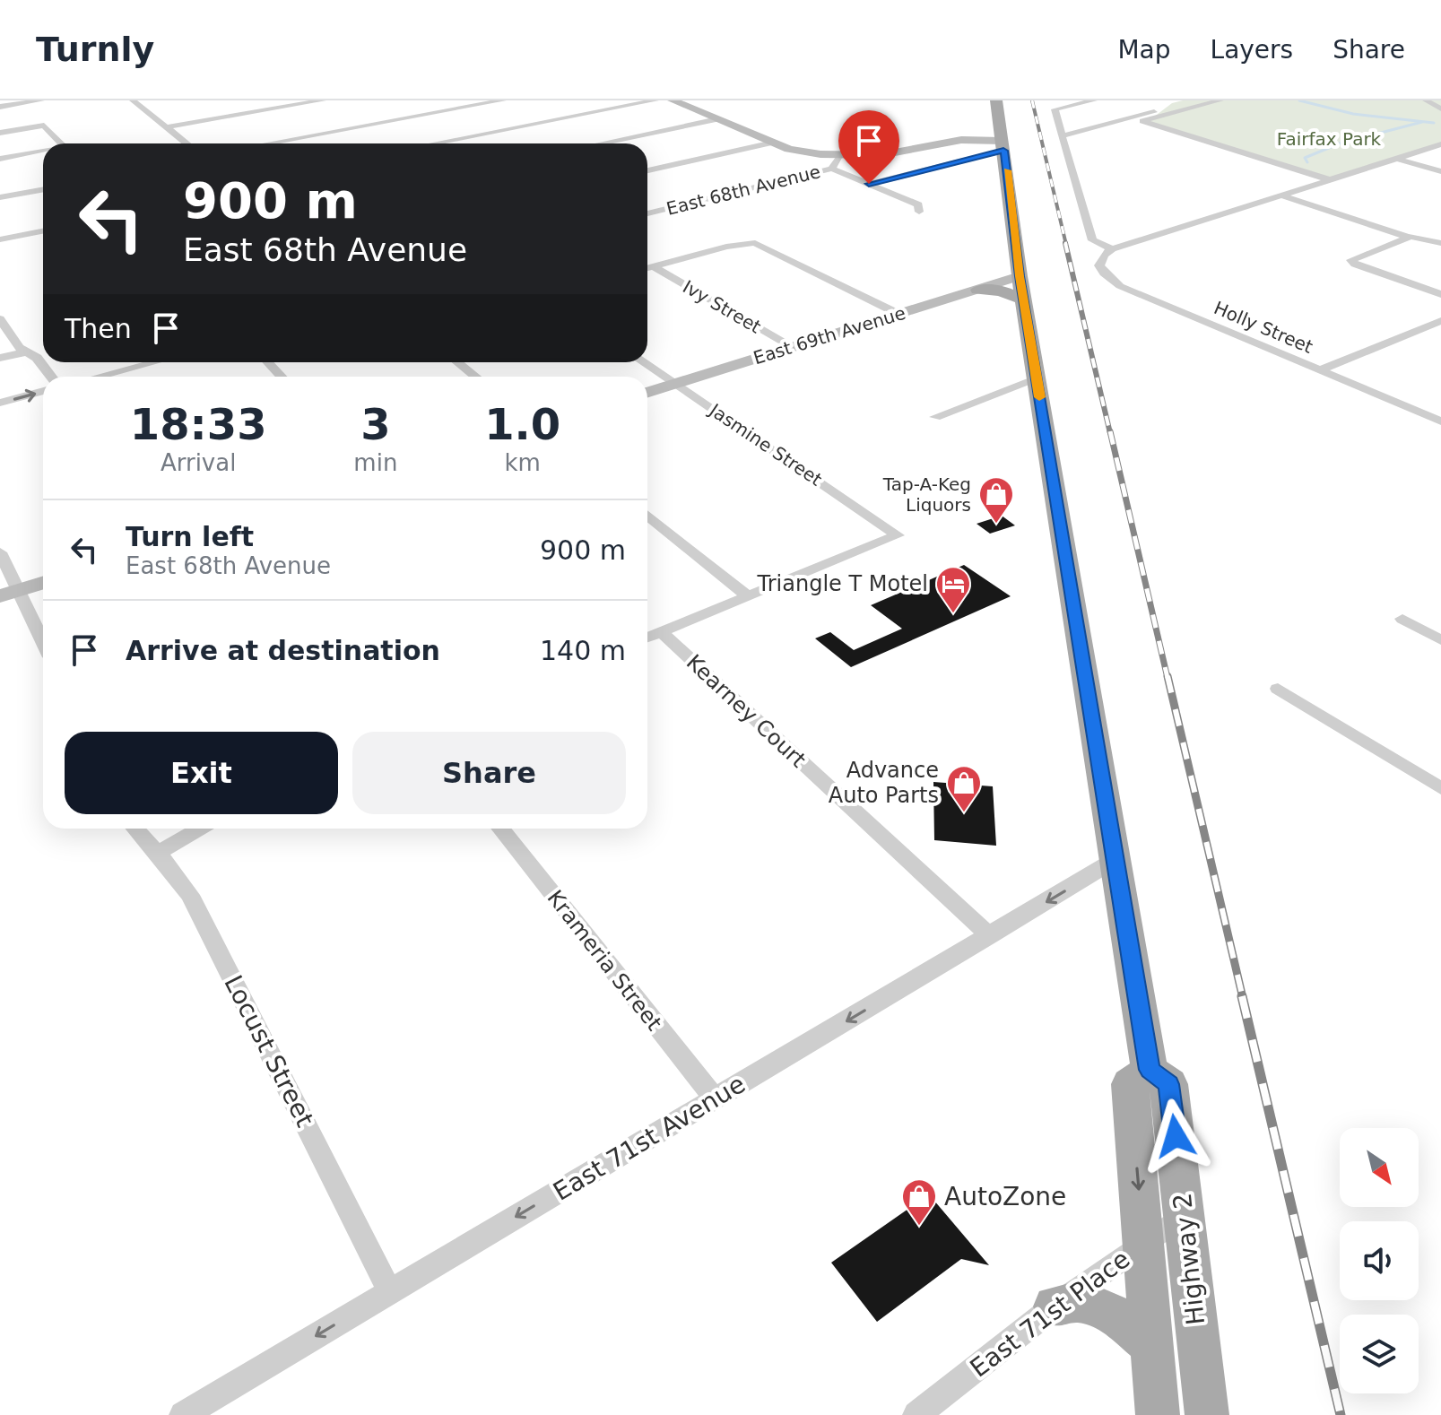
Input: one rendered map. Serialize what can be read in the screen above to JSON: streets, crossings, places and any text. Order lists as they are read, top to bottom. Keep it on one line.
{"streets":{"main road":["Highway 2"],"street":["East 68th Avenue","Ivy Street","Holly Street","East 69th Avenue","Jasmine Street","Kearney Court","Krameria Street","Locust Street","East 71st Avenue","East 71st Place"]},"crossings":[["Ivy Street","East 69th Avenue"],["East 69th Avenue","Jasmine Street"],["East 69th Avenue","Highway 2"],["Kearney Court","East 71st Avenue"],["Krameria Street","East 71st Avenue"],["Locust Street","East 71st Avenue"],["East 71st Avenue","Highway 2"],["Highway 2","East 71st Place"]],"one_way":["East 71st Avenue"],"parks":["Fairfax Park"],"places":{"shop":["Tap-A-Keg Liquors","Advance Auto Parts","AutoZone"],"hotel":["Triangle T Motel"]},"north":"bottom right","page":{"header":"Turnly","nav":["Map","Layers","Share"],"turn":["900 m","East 68th Avenue"],"then":"Then","eta":["18:33","Arrival","3","min","1.0","km"],"list":[{"name":"Turn left","note":"East 68th Avenue","value":"900 m"},{"name":"Arrive at destination","value":"140 m"}],"buttons":["Exit","Share"]}}
